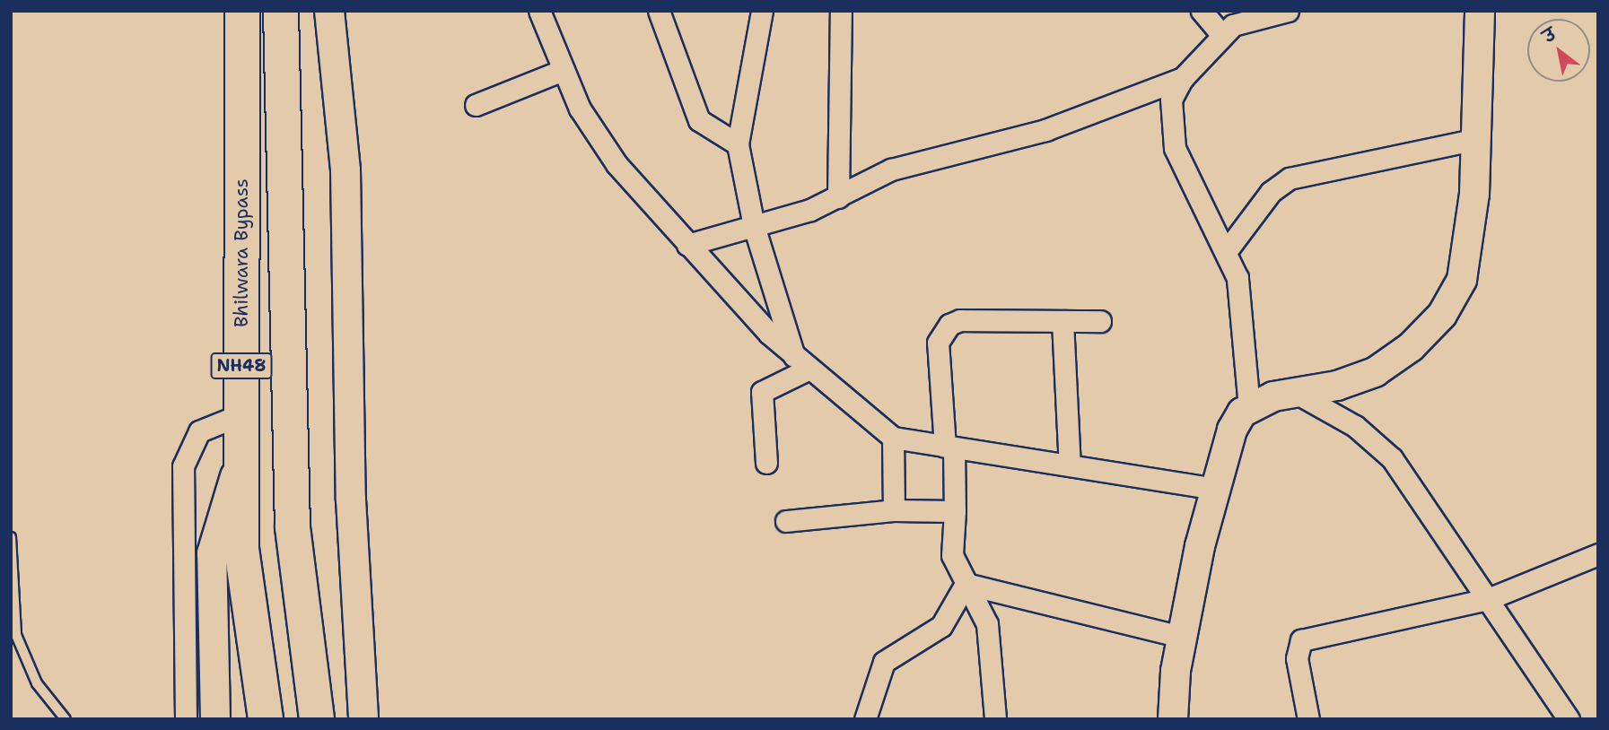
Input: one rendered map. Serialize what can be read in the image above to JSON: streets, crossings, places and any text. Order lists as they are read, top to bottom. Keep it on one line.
{"streets":{"highway":["Bhilwara Bypass","NH48"]},"north":"top left"}
